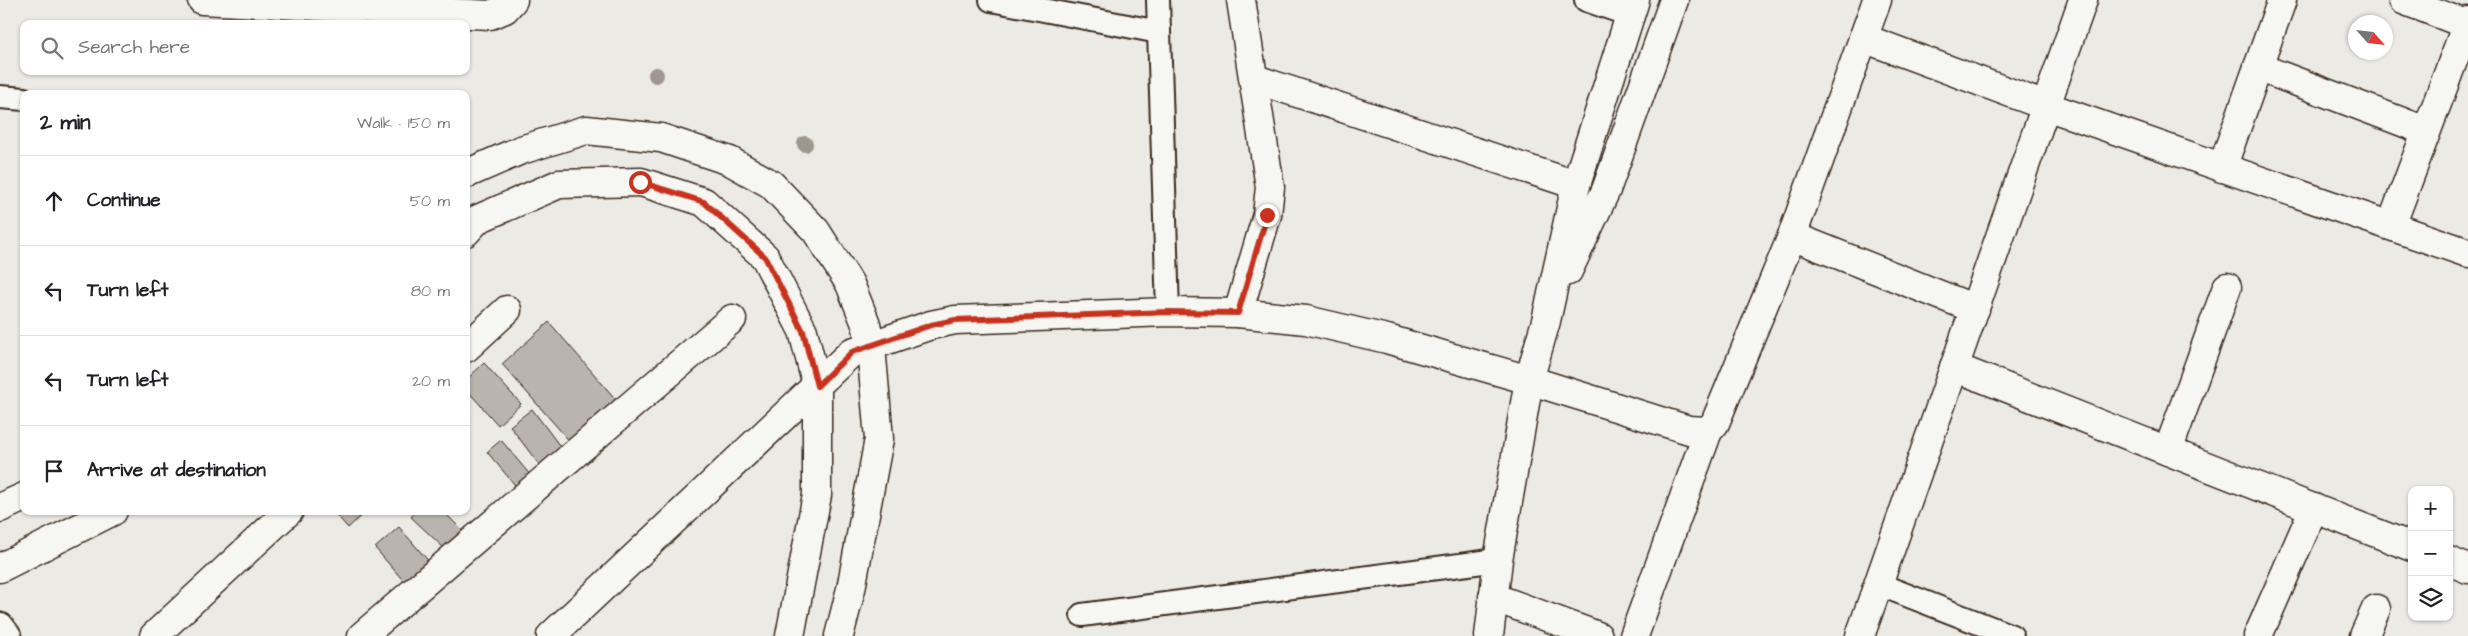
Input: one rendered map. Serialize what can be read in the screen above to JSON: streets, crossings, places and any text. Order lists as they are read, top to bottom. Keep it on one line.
{"north":"bottom right","page":{"search":"Search here","heading":["2 min","Walk · 150 m"],"list":[["Continue","50 m"],["Turn left","80 m"],["Turn left","20 m"],"Arrive at destination"],"map_buttons":["+","−"]}}
